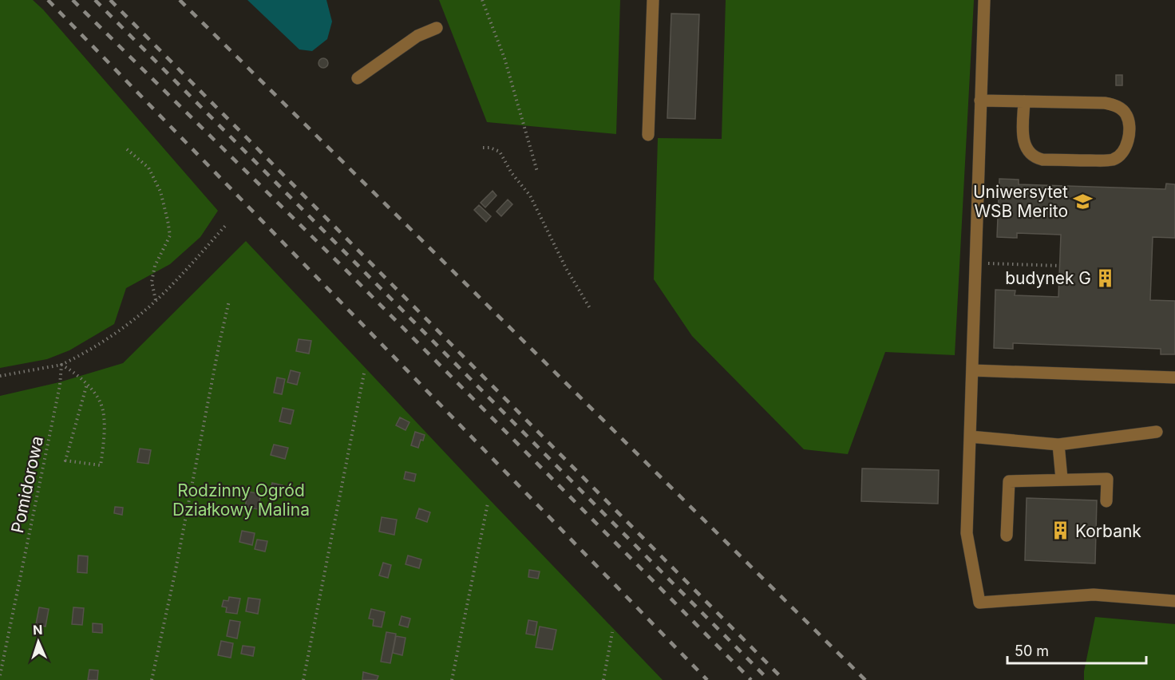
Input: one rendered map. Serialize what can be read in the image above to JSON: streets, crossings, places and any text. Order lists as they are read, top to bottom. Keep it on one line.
{"streets":{"path":["Pomidorowa"]},"parks":["Rodzinny Ogród Działkowy Malina"],"places":{"school or university":["Uniwersytet WSB Merito"],"building":["budynek G","Korbank"]},"scale_bar":"50 m","north":"top"}
